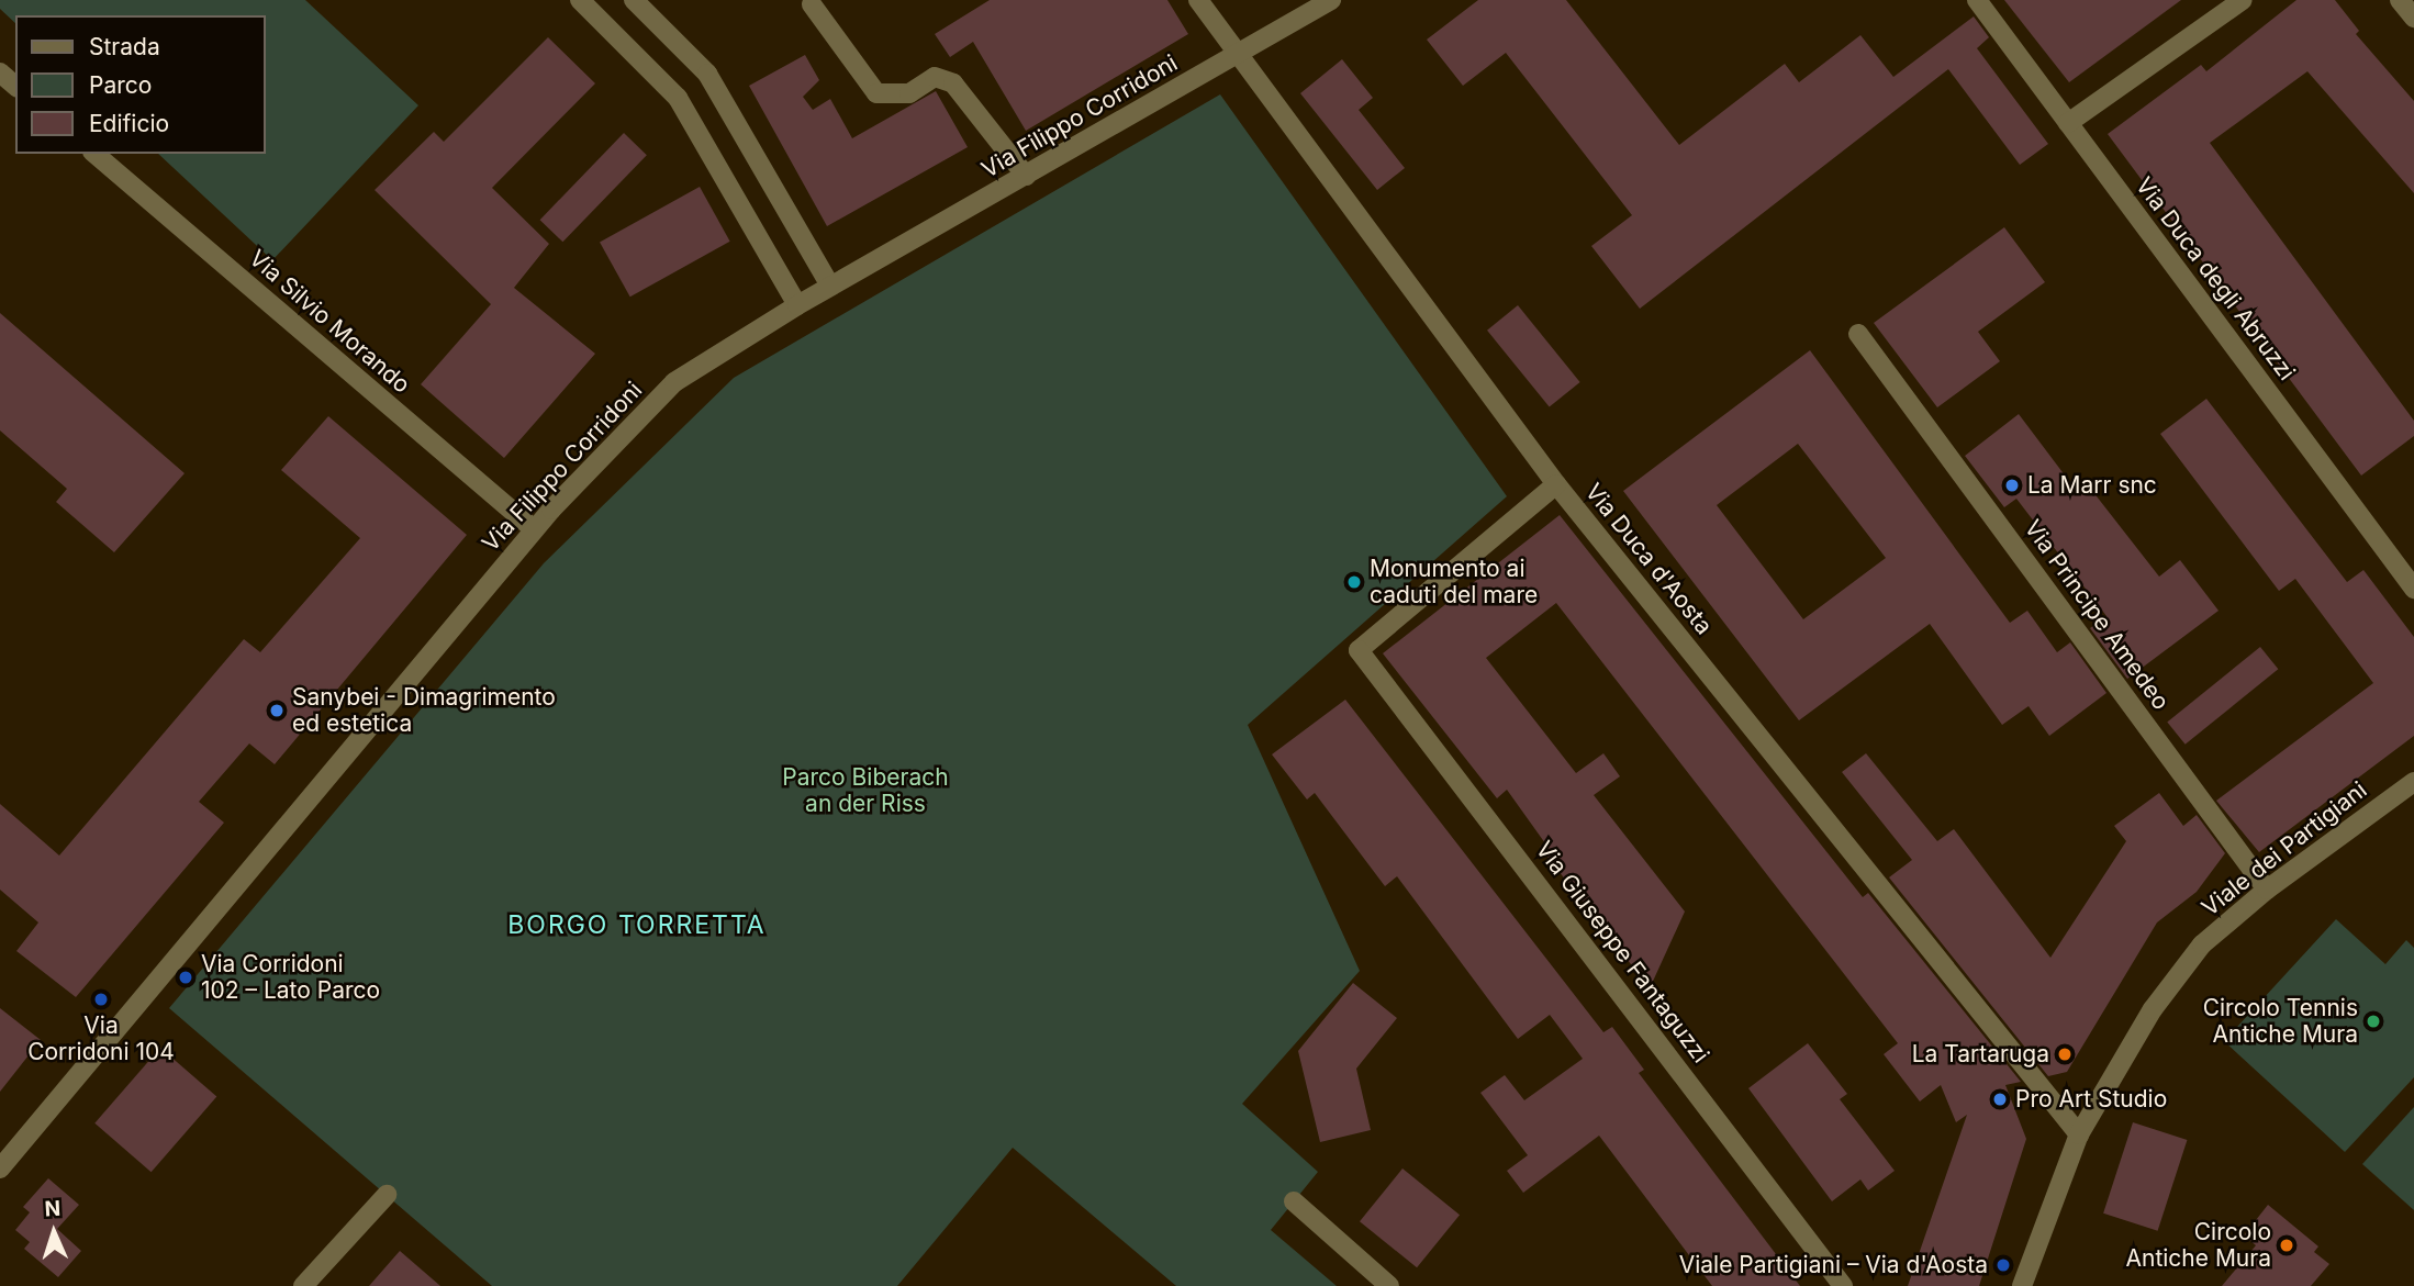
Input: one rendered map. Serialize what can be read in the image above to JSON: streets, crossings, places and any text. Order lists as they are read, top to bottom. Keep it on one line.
{"streets":{"street":["Via Filippo Corridoni","Via Duca degli Abruzzi","Via Silvio Morando","Via Duca d'Aosta","Via Principe Amedeo","Viale dei Partigiani","Via Giuseppe Fantaguzzi"]},"crossings":[["Via Filippo Corridoni","Via Silvio Morando"],["Via Filippo Corridoni","Via Duca d'Aosta"],["Via Duca d'Aosta","Viale dei Partigiani"],["Via Duca d'Aosta","Via Giuseppe Fantaguzzi"],["Via Principe Amedeo","Viale dei Partigiani"]],"districts":["BORGO TORRETTA"],"parks":["Parco Biberach an der Riss"],"places":["La Marr snc","Monumento ai caduti del mare","Sanybei - Dimagrimento ed estetica","Via Corridoni 102 – Lato Parco","Via Corridoni 104","Circolo Tennis Antiche Mura","La Tartaruga","Pro Art Studio","Circolo Antiche Mura","Viale Partigiani – Via d'Aosta"],"legend":["Strada","Parco","Edificio"],"north":"top"}
